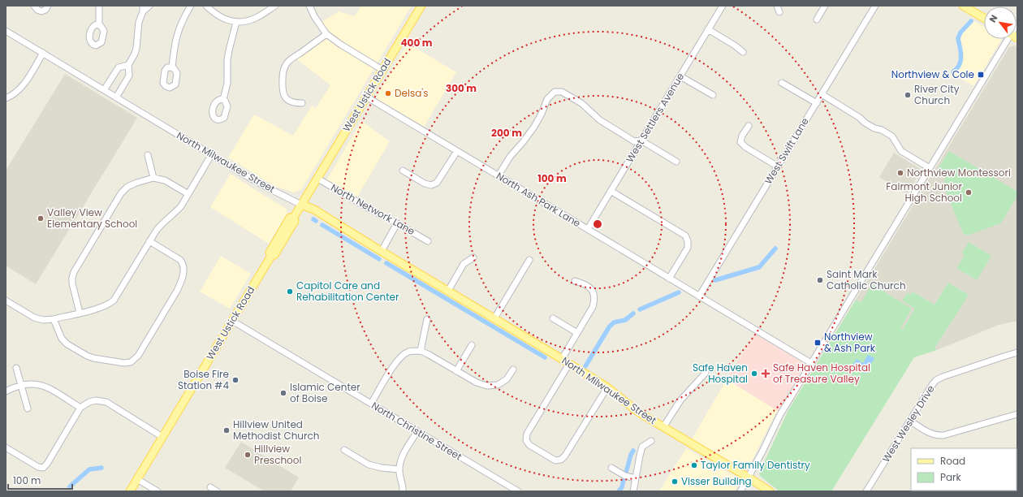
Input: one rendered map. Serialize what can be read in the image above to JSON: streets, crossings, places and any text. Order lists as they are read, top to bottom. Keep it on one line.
{"streets":{"main road":["West Ustick Road","North Milwaukee Street"],"street":["West Settlers Avenue","West Swift Lane","North Ash Park Lane","North Network Lane","West Wesley Drive","North Christine Street"]},"crossings":[["West Ustick Road","North Milwaukee Street"],["West Ustick Road","North Ash Park Lane"],["West Ustick Road","North Network Lane"],["West Ustick Road","North Christine Street"],["West Settlers Avenue","North Ash Park Lane"],["West Swift Lane","North Ash Park Lane"]],"places":{"transit":["Northview & Cole","Northview & Ash Park"],"other":["Delsa's","River City Church","Northview Montessori","Fairmont Junior High School","Valley View Elementary School","Saint Mark Catholic Church","Capitol Care and Rehabilitation Center","Safe Haven Hospital","Boise Fire Station #4","Islamic Center of Boise","Hillview United Methodist Church","Hillview Preschool","Taylor Family Dentistry","Visser Building"],"health":["Safe Haven Hospital of Treasure Valley"]},"legend":["Road","Park"],"scale_bar":"100 m","north":"top left","rings":["400 m","300 m","200 m","100 m"]}
